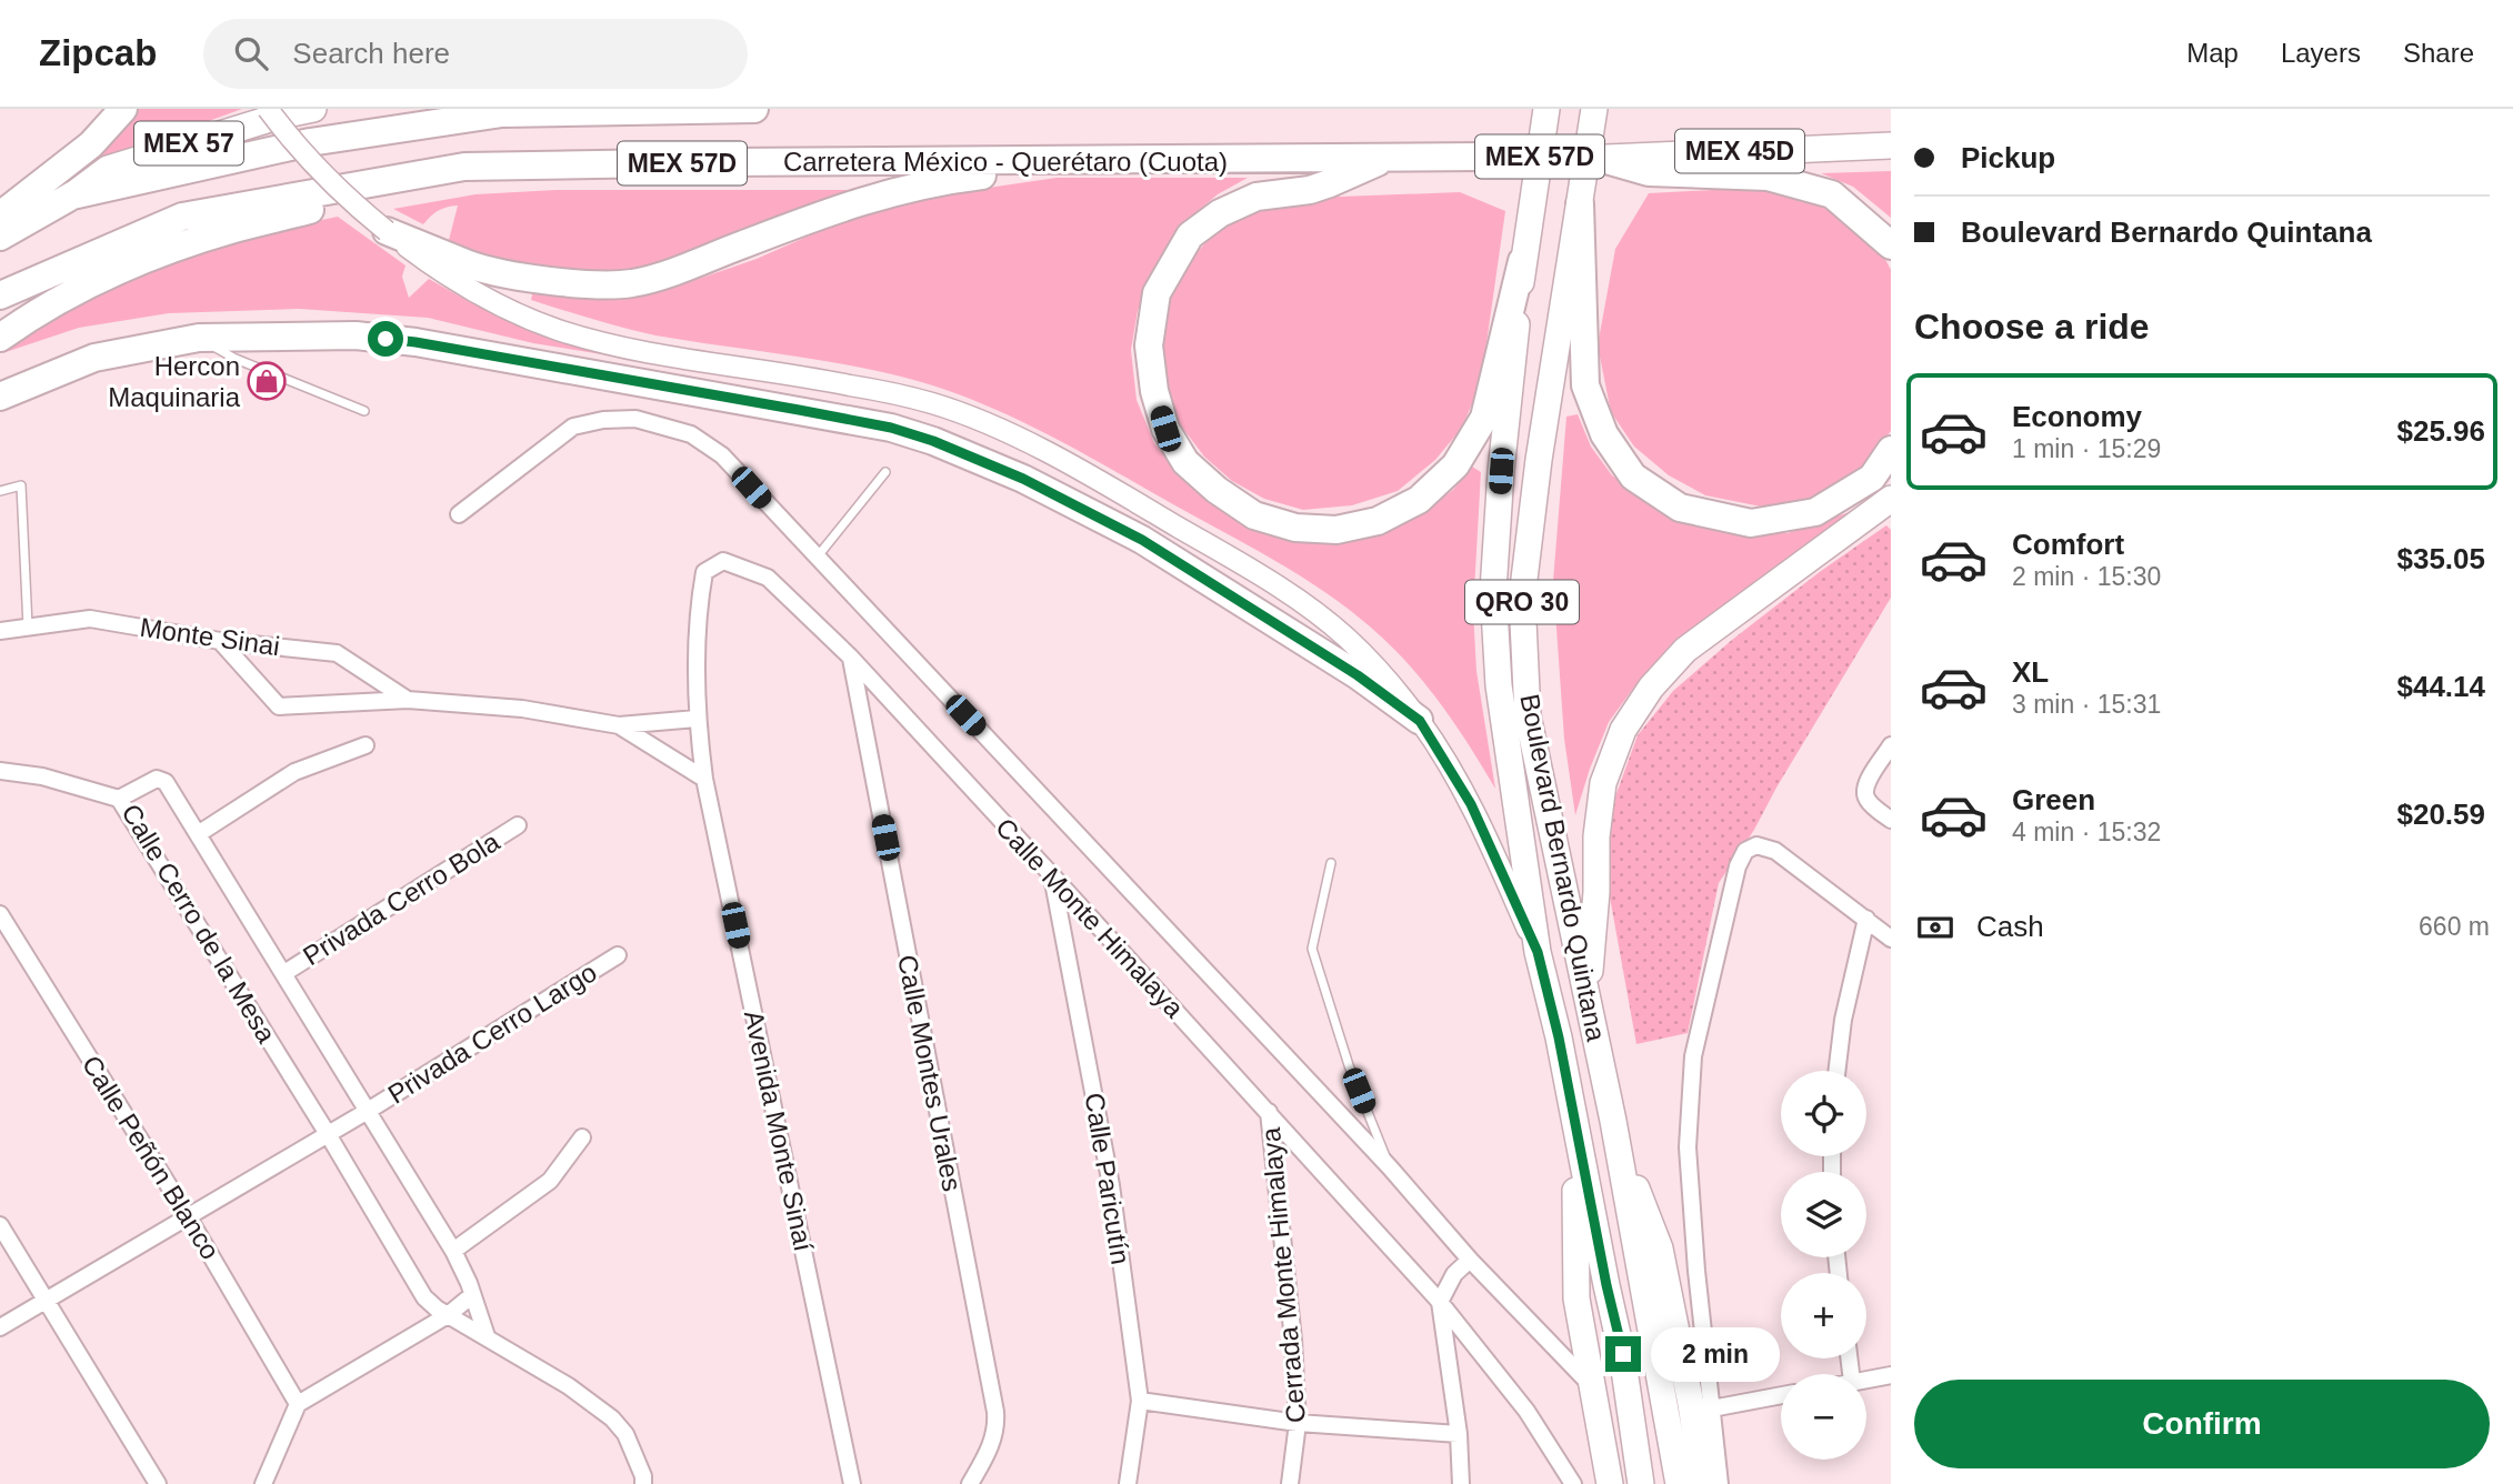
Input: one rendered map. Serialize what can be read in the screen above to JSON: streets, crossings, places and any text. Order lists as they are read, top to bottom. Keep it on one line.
{"streets":{"highway":["MEX 57","MEX 45D","MEX 57D","Carretera México - Querétaro (Cuota)","QRO 30","Boulevard Bernardo Quintana"],"street":["Monte Sinai","Privada Cerro Bola","Calle Monte Himalaya","Calle Cerro de la Mesa","Privada Cerro Largo","Calle Montes Urales","Avenida Monte Sinaí","Calle Peñón Blanco","Calle Paricutín","Cerrada Monte Himalaya"]},"crossings":[["MEX 57","MEX 57D"],["Monte Sinai","Calle Monte Himalaya"],["Monte Sinai","Avenida Monte Sinaí"],["Privada Cerro Bola","Calle Cerro de la Mesa"],["Calle Monte Himalaya","Calle Montes Urales"],["Calle Monte Himalaya","Avenida Monte Sinaí"],["Calle Monte Himalaya","Calle Paricutín"],["Calle Monte Himalaya","Cerrada Monte Himalaya"],["Calle Cerro de la Mesa","Privada Cerro Largo"],["Privada Cerro Largo","Calle Peñón Blanco"]],"places":{"shop":["Hercon Maquinaria"]},"page":{"header":"Zipcab","search":"Search here","nav":["Map","Layers","Share"],"banner":["Pickup","Boulevard Bernardo Quintana"],"heading":"Choose a ride","list":[{"name":"Economy","note":"1 min · 15:29","value":"$25.96"},{"name":"Comfort","note":"2 min · 15:30","value":"$35.05"},{"name":"XL","note":"3 min · 15:31","value":"$44.14"},{"name":"Green","note":"4 min · 15:32","value":"$20.59"}],"pay":["Cash","660 m"],"map_buttons":["+","−"],"bubble":"2 min","buttons":"Confirm"}}
